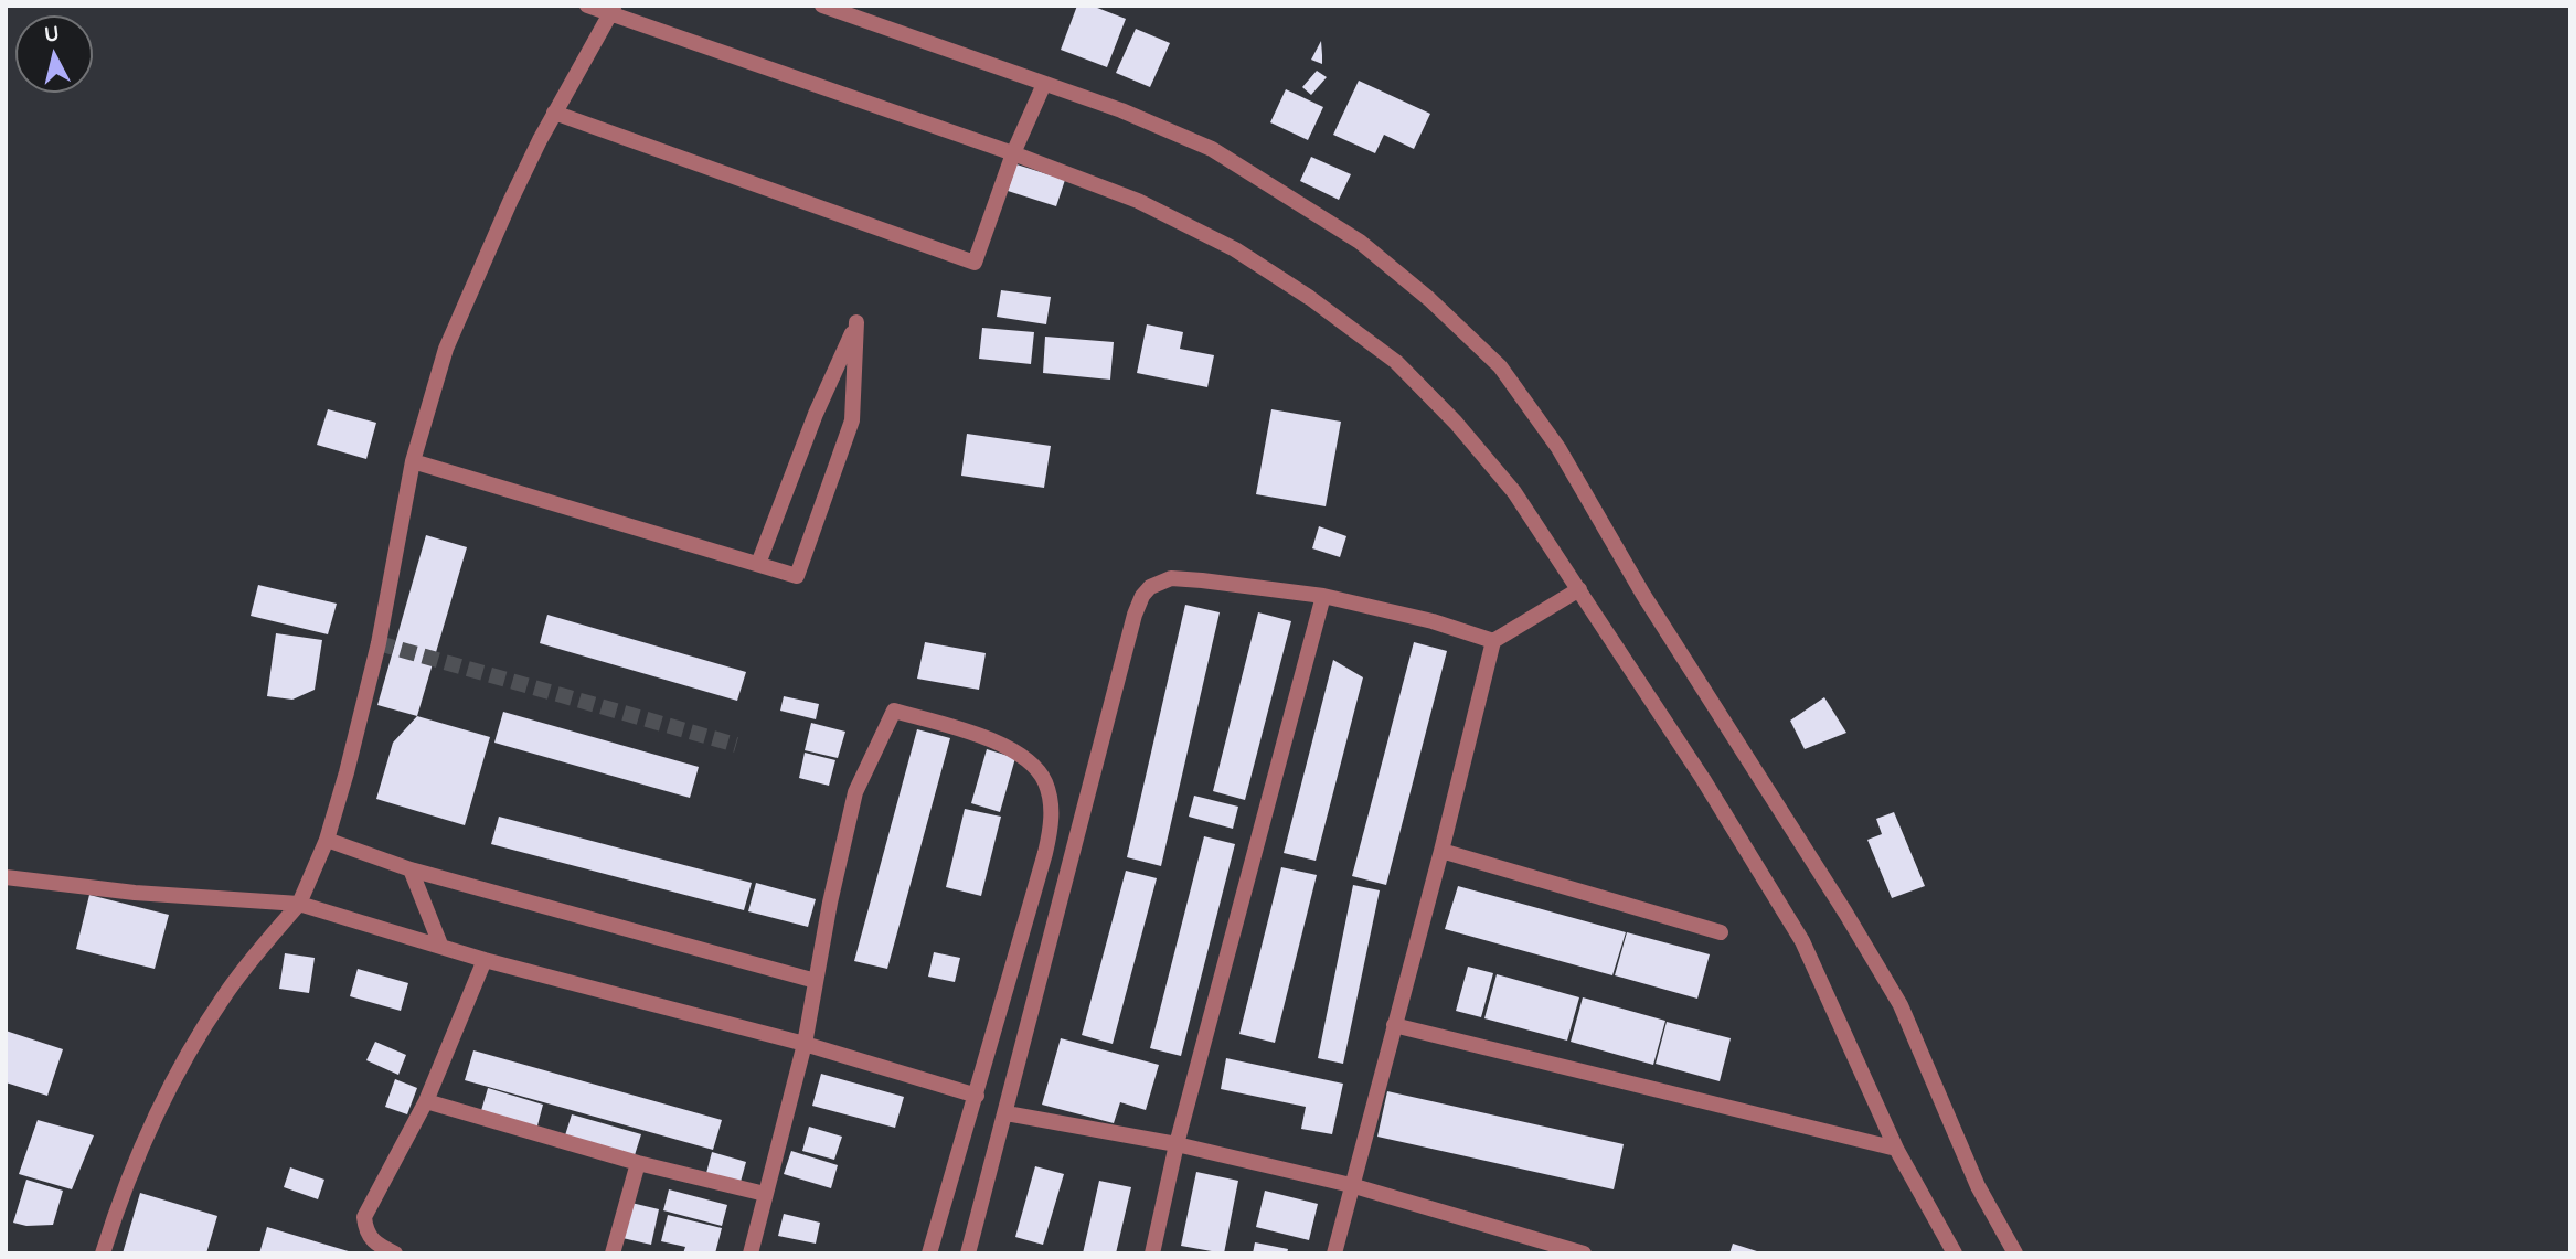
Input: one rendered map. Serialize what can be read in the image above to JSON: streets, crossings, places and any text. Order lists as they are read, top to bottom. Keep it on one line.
{"north":"top"}
